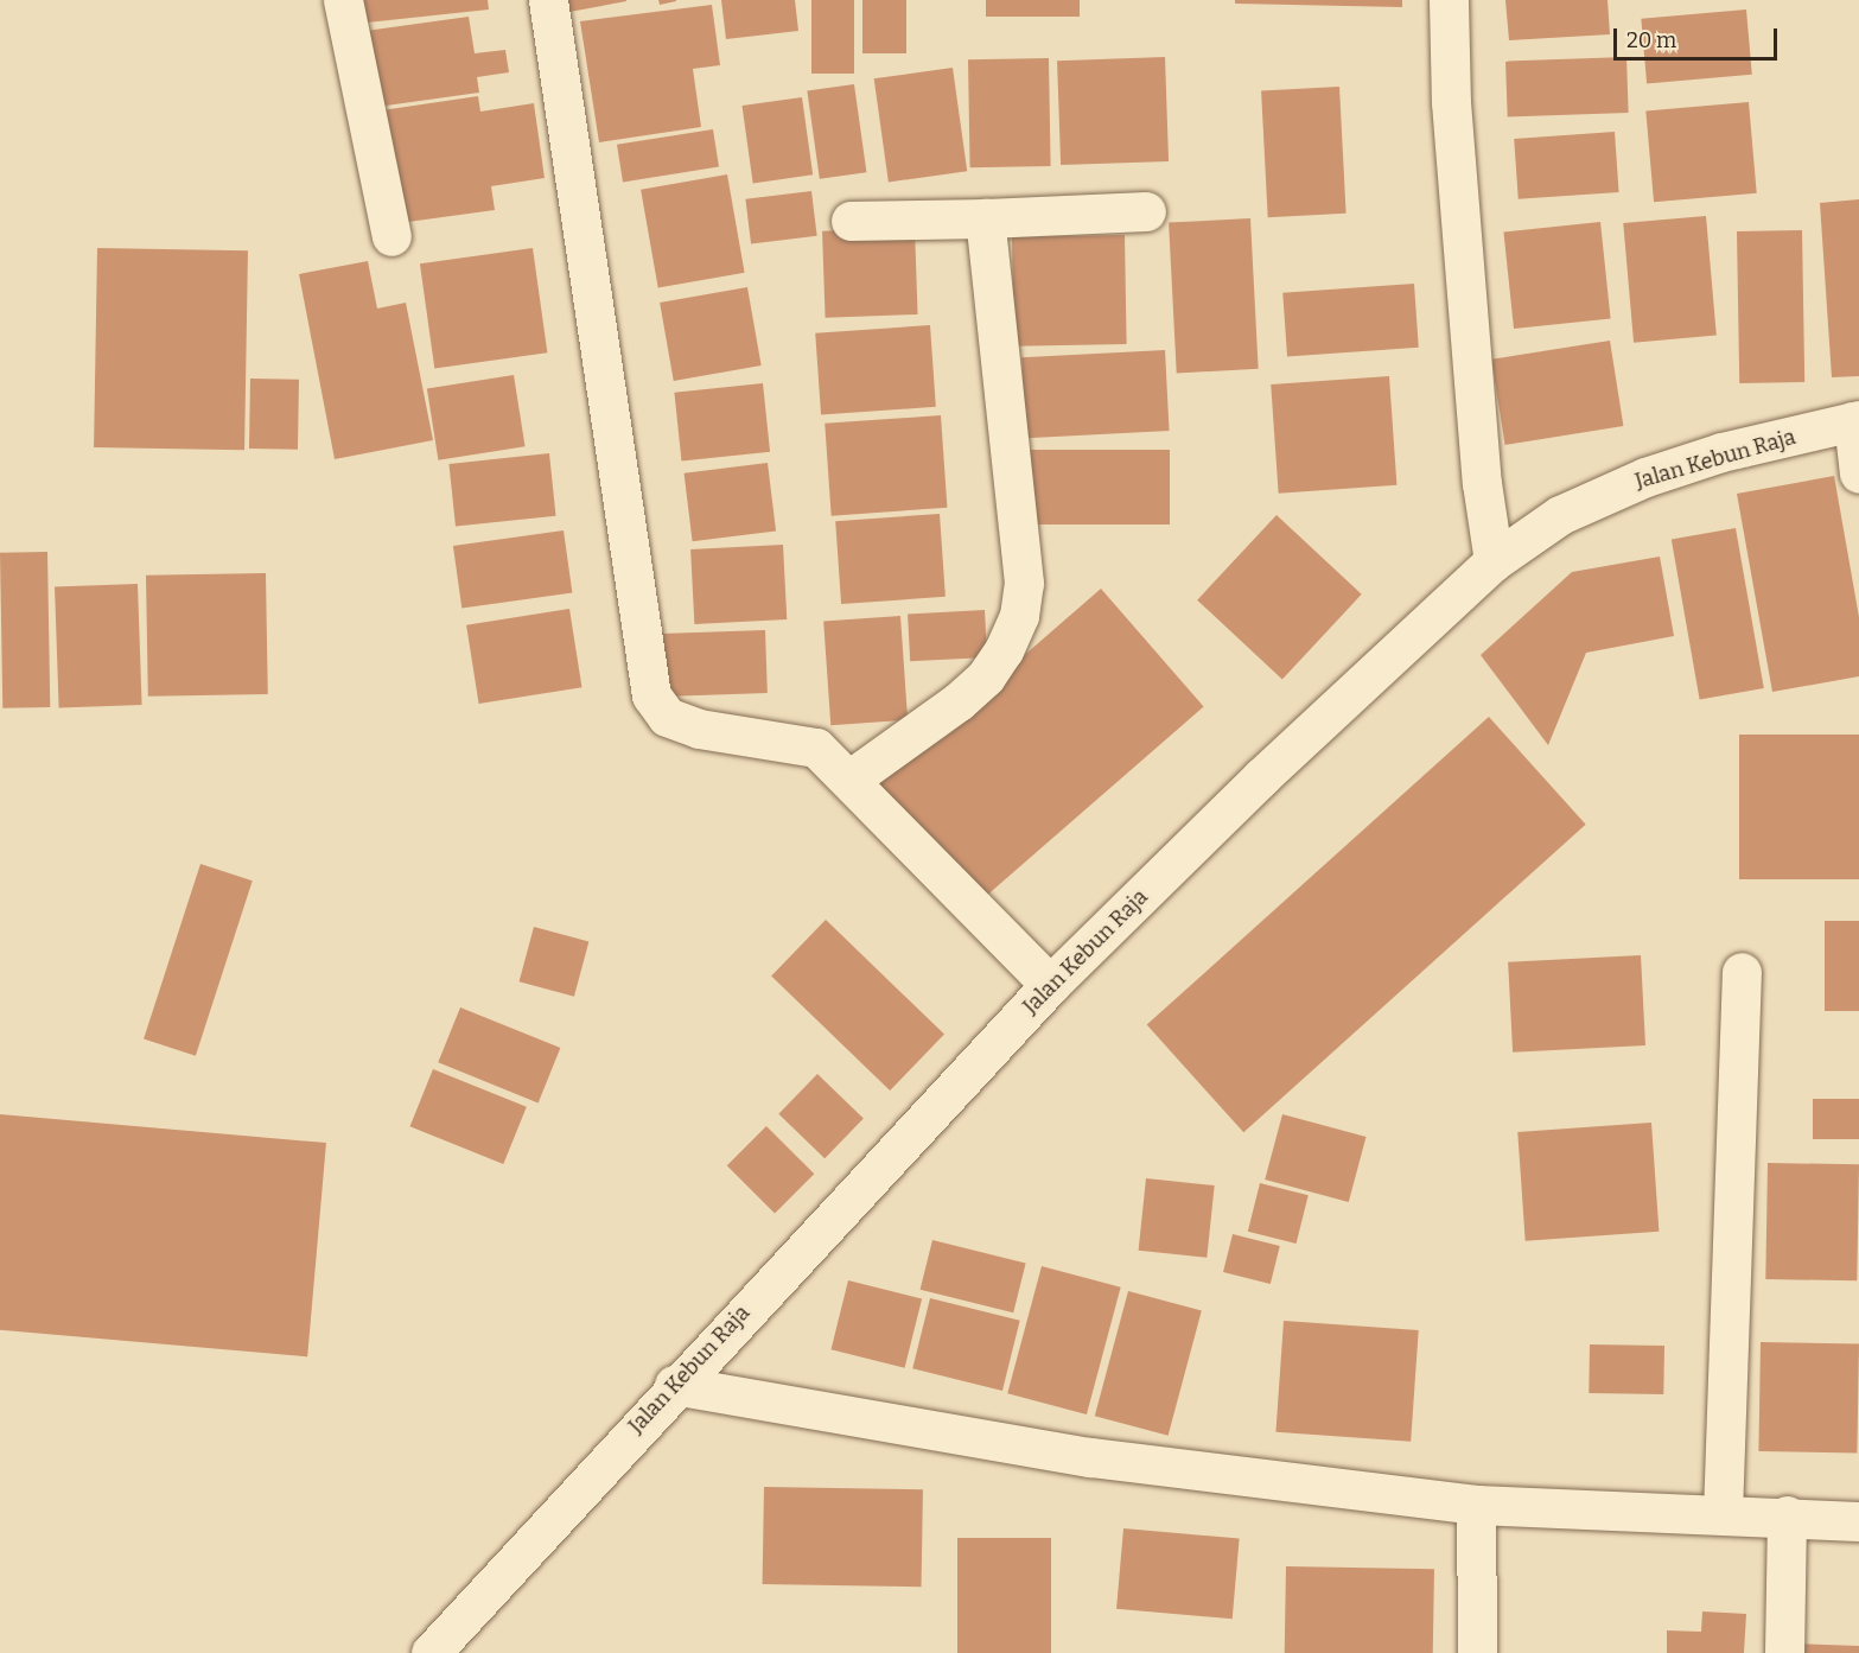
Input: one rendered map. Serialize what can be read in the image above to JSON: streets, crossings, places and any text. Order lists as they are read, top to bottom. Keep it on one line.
{"streets":{"street":["Jalan Kebun Raja"]},"scale_bar":"20 m"}
